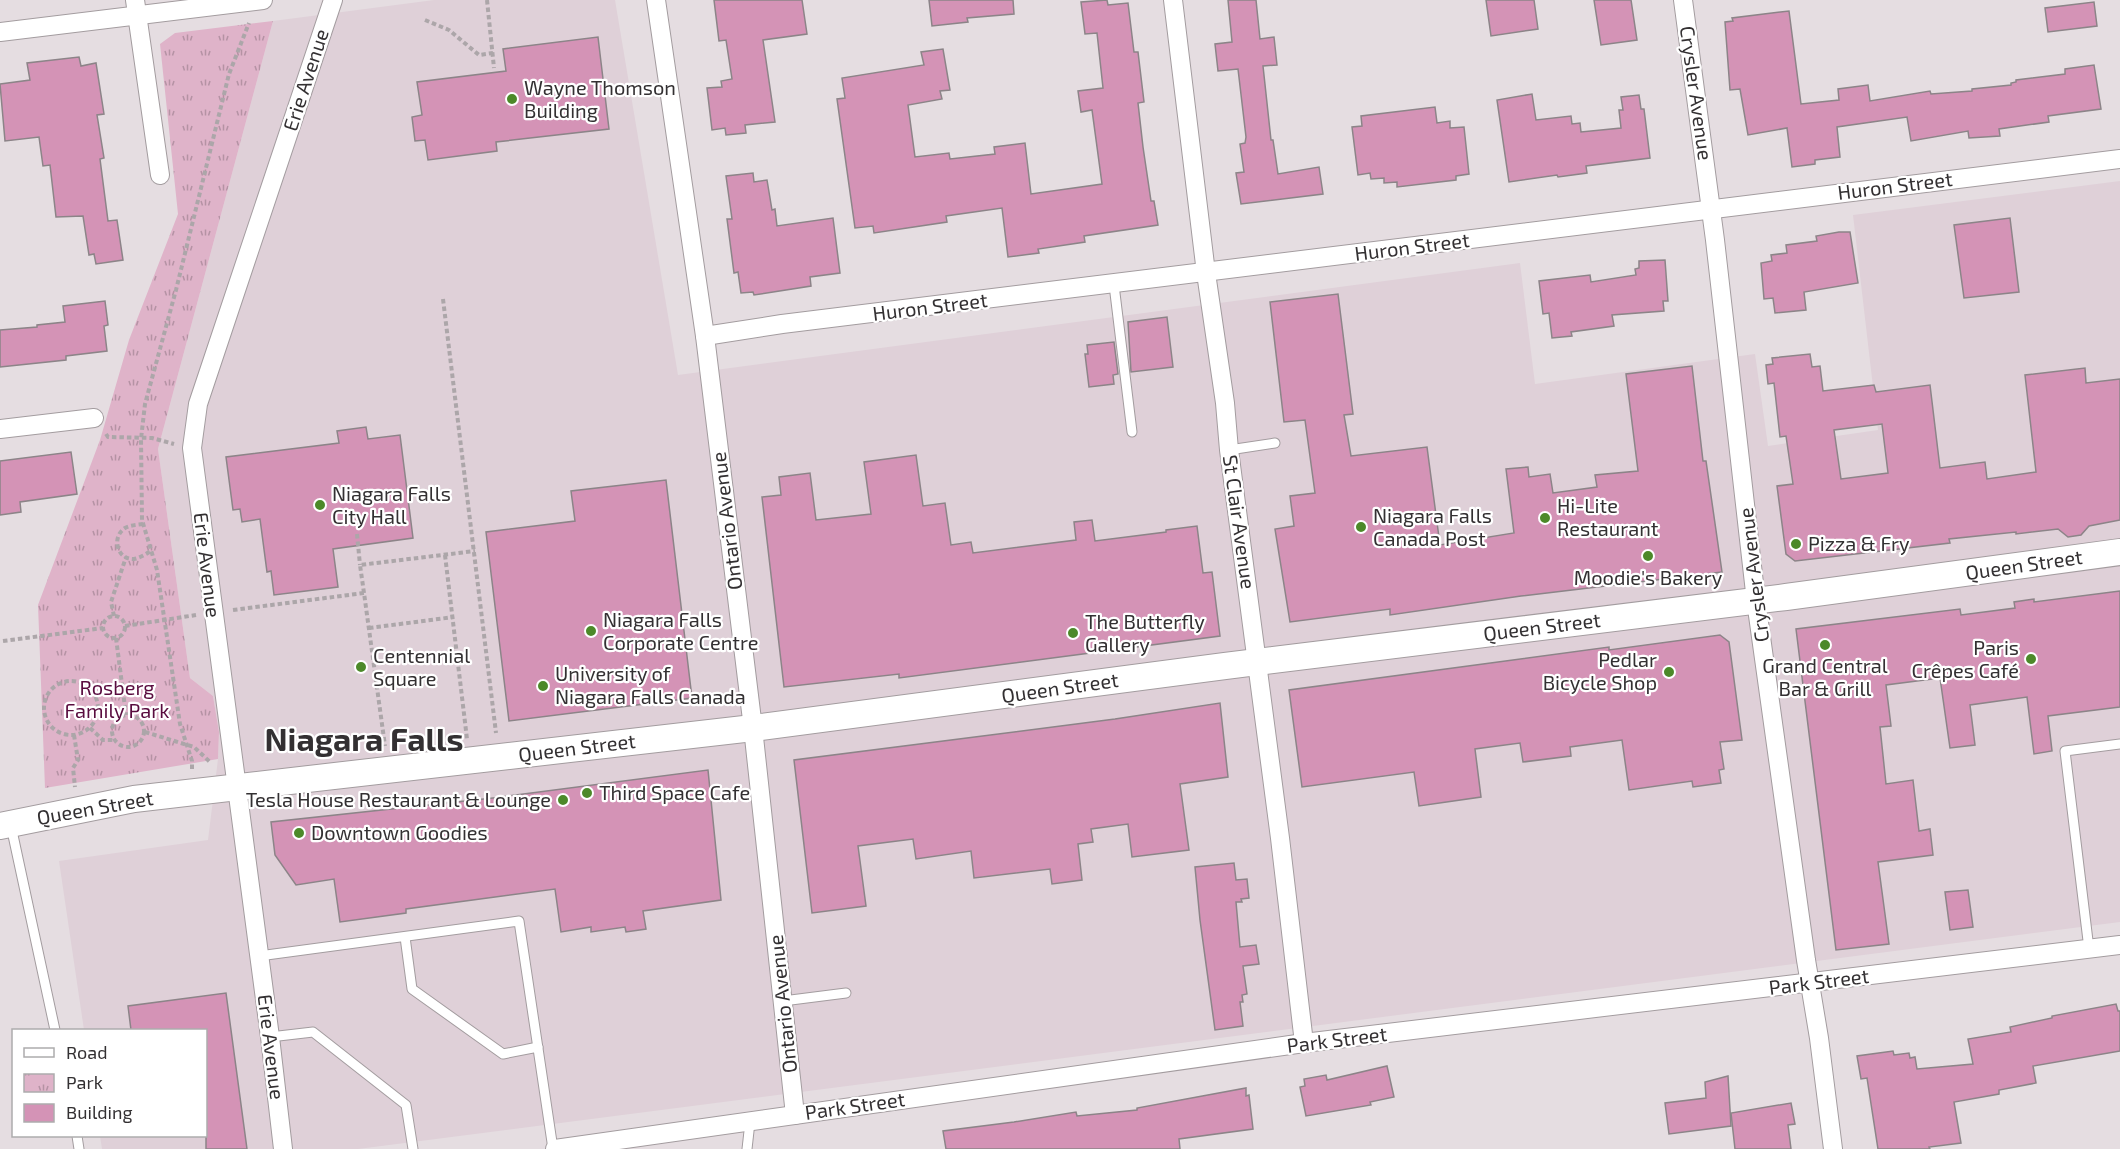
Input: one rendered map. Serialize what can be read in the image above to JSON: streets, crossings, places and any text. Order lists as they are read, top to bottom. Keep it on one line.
{"streets":{"street":["Erie Avenue","Crysler Avenue","Huron Street","Ontario Avenue","St Clair Avenue","Queen Street","Park Street"]},"crossings":[["Erie Avenue","Queen Street"],["Crysler Avenue","Huron Street"],["Crysler Avenue","Queen Street"],["Crysler Avenue","Park Street"],["Huron Street","Ontario Avenue"],["Huron Street","St Clair Avenue"],["Ontario Avenue","Queen Street"],["Ontario Avenue","Park Street"],["St Clair Avenue","Queen Street"],["St Clair Avenue","Park Street"]],"districts":["Niagara Falls"],"parks":["Rosberg Family Park"],"places":["Wayne Thomson Building","Niagara Falls City Hall","Hi-Lite Restaurant","Niagara Falls Canada Post","Pizza & Fry","Moodie's Bakery","Niagara Falls Corporate Centre","The Butterfly Gallery","Grand Central Bar & Grill","Paris Crêpes Café","Centennial Square","Pedlar Bicycle Shop","University of Niagara Falls Canada","Third Space Cafe","Tesla House Restaurant & Lounge","Downtown Goodies"],"legend":["Road","Park","Building"]}
